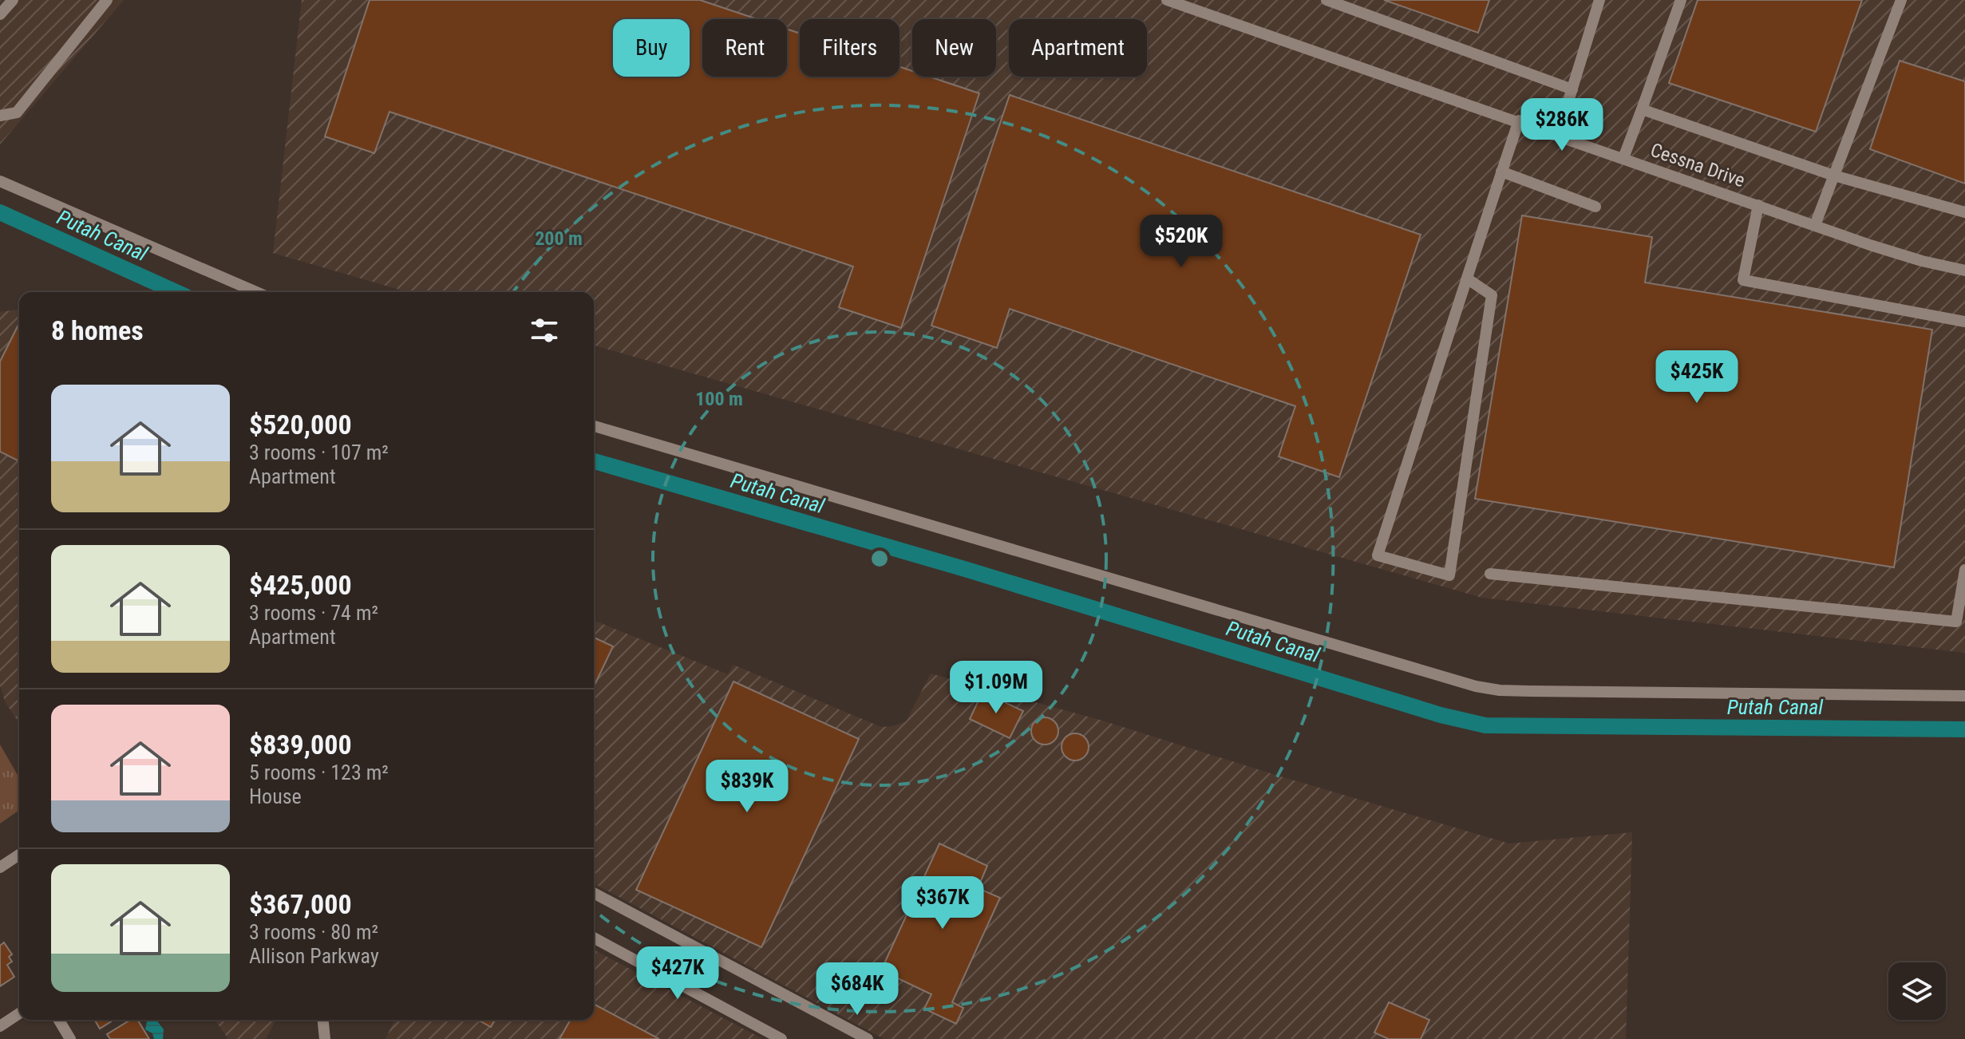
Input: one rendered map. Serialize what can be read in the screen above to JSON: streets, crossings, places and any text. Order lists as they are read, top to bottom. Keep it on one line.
{"streets":{"street":["Cessna Drive"]},"water":["Putah Canal"],"page":{"chip":["Buy","Rent","Filters","New","Apartment"],"price":["$286K","$520K","$425K","$1.09M","$839K","$367K","$427K","$684K"],"heading":"8 homes","list":[{"name":"$520,000","note":"3 rooms · 107 m² · Apartment"},{"name":"$425,000","note":"3 rooms · 74 m² · Apartment"},{"name":"$839,000","note":"5 rooms · 123 m² · House"},{"name":"$367,000","note":"3 rooms · 80 m² · Allison Parkway"}]},"rings":["200 m","100 m"]}
